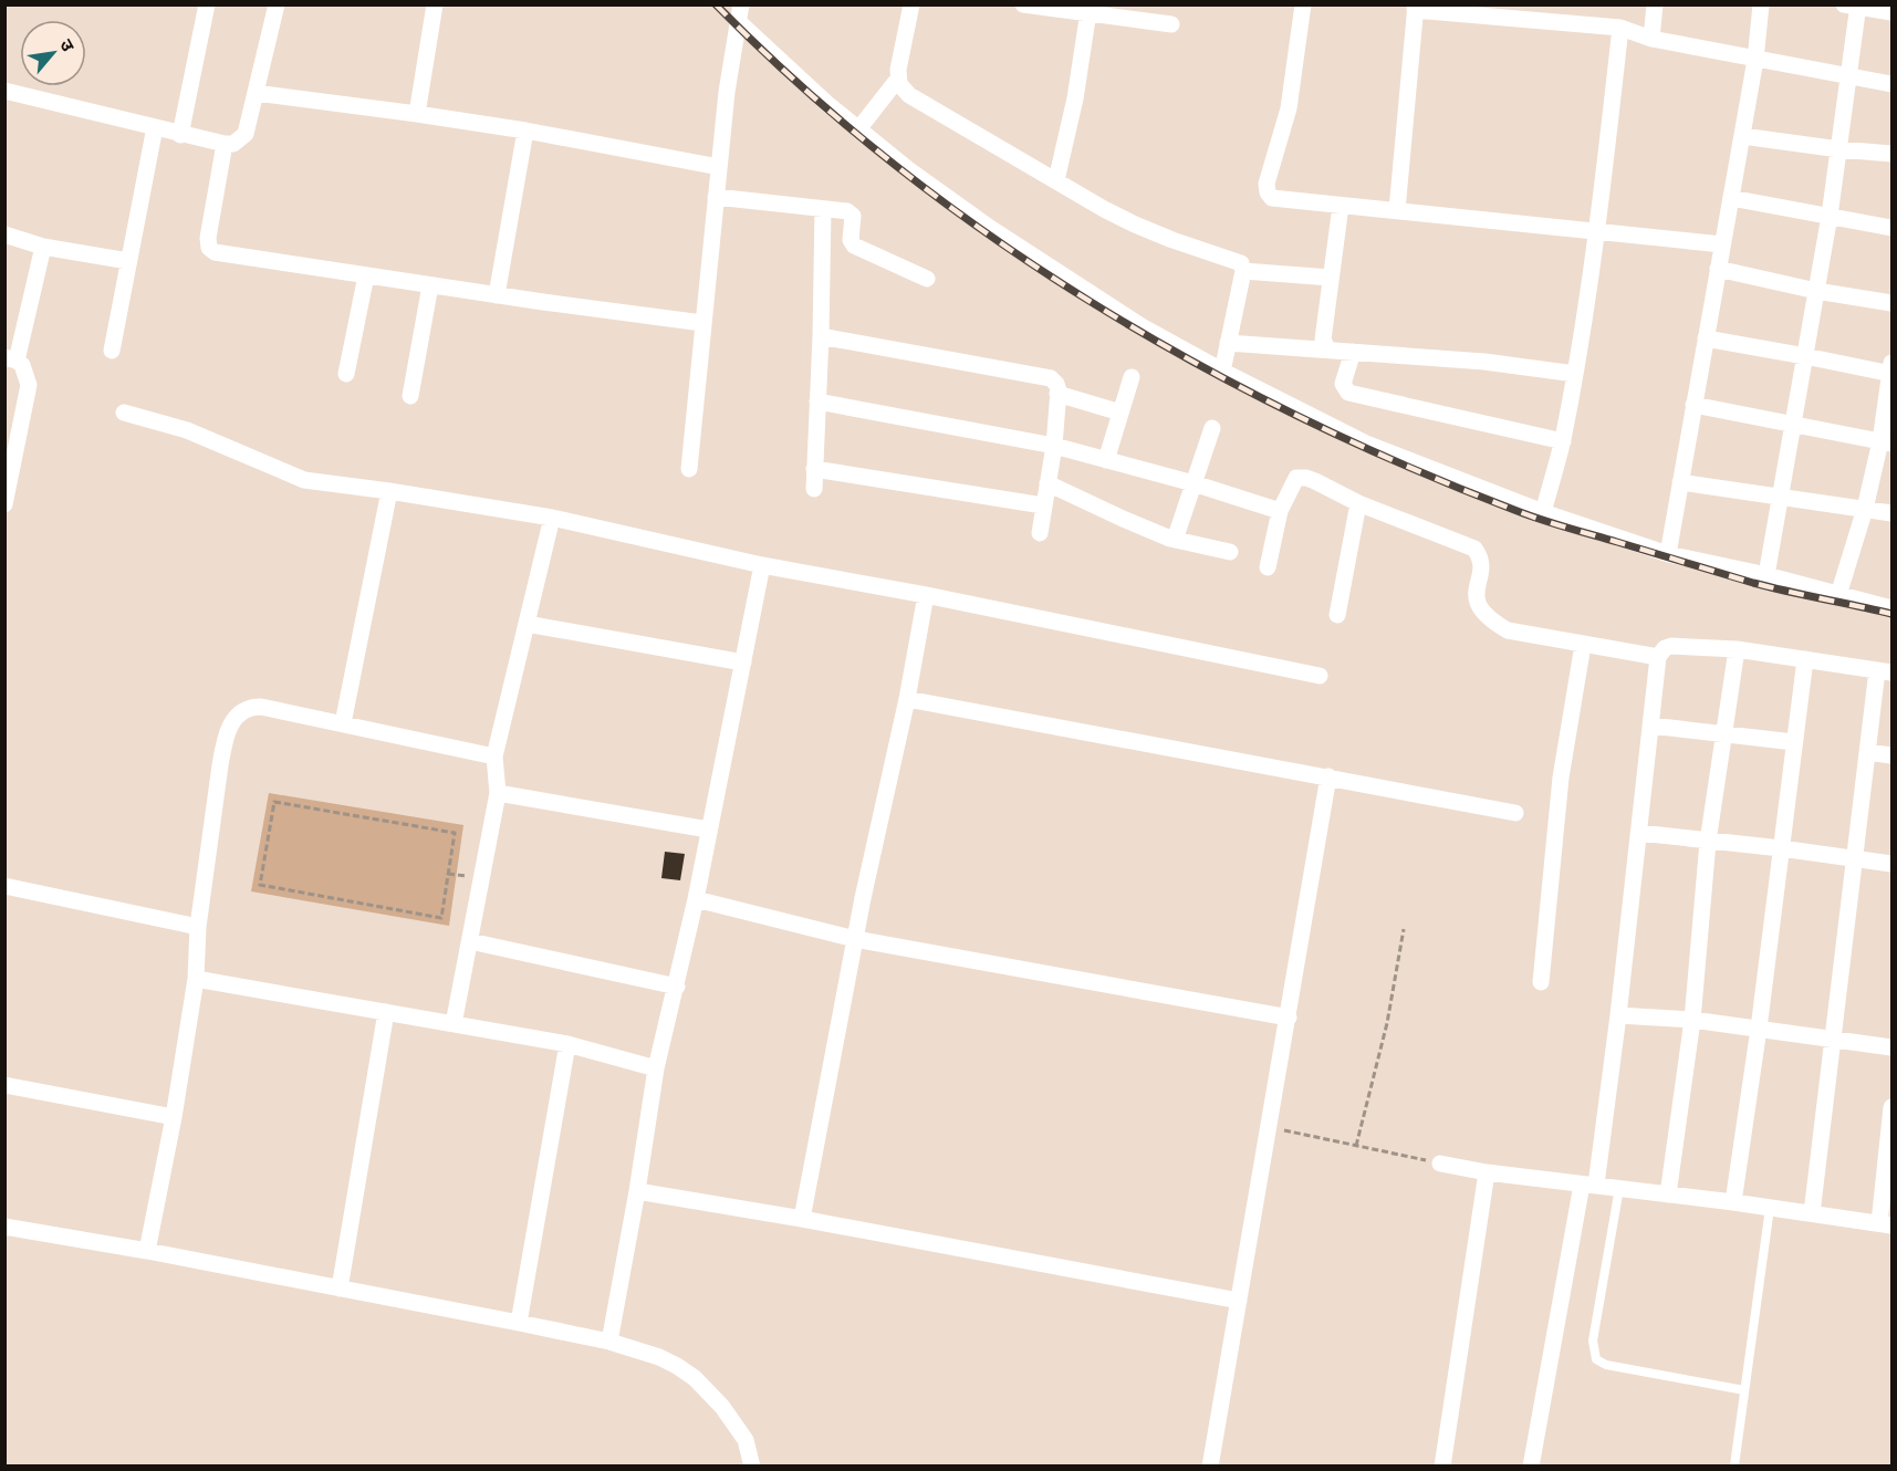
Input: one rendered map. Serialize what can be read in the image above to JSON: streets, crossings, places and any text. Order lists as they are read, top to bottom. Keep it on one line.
{"north":"top right"}
